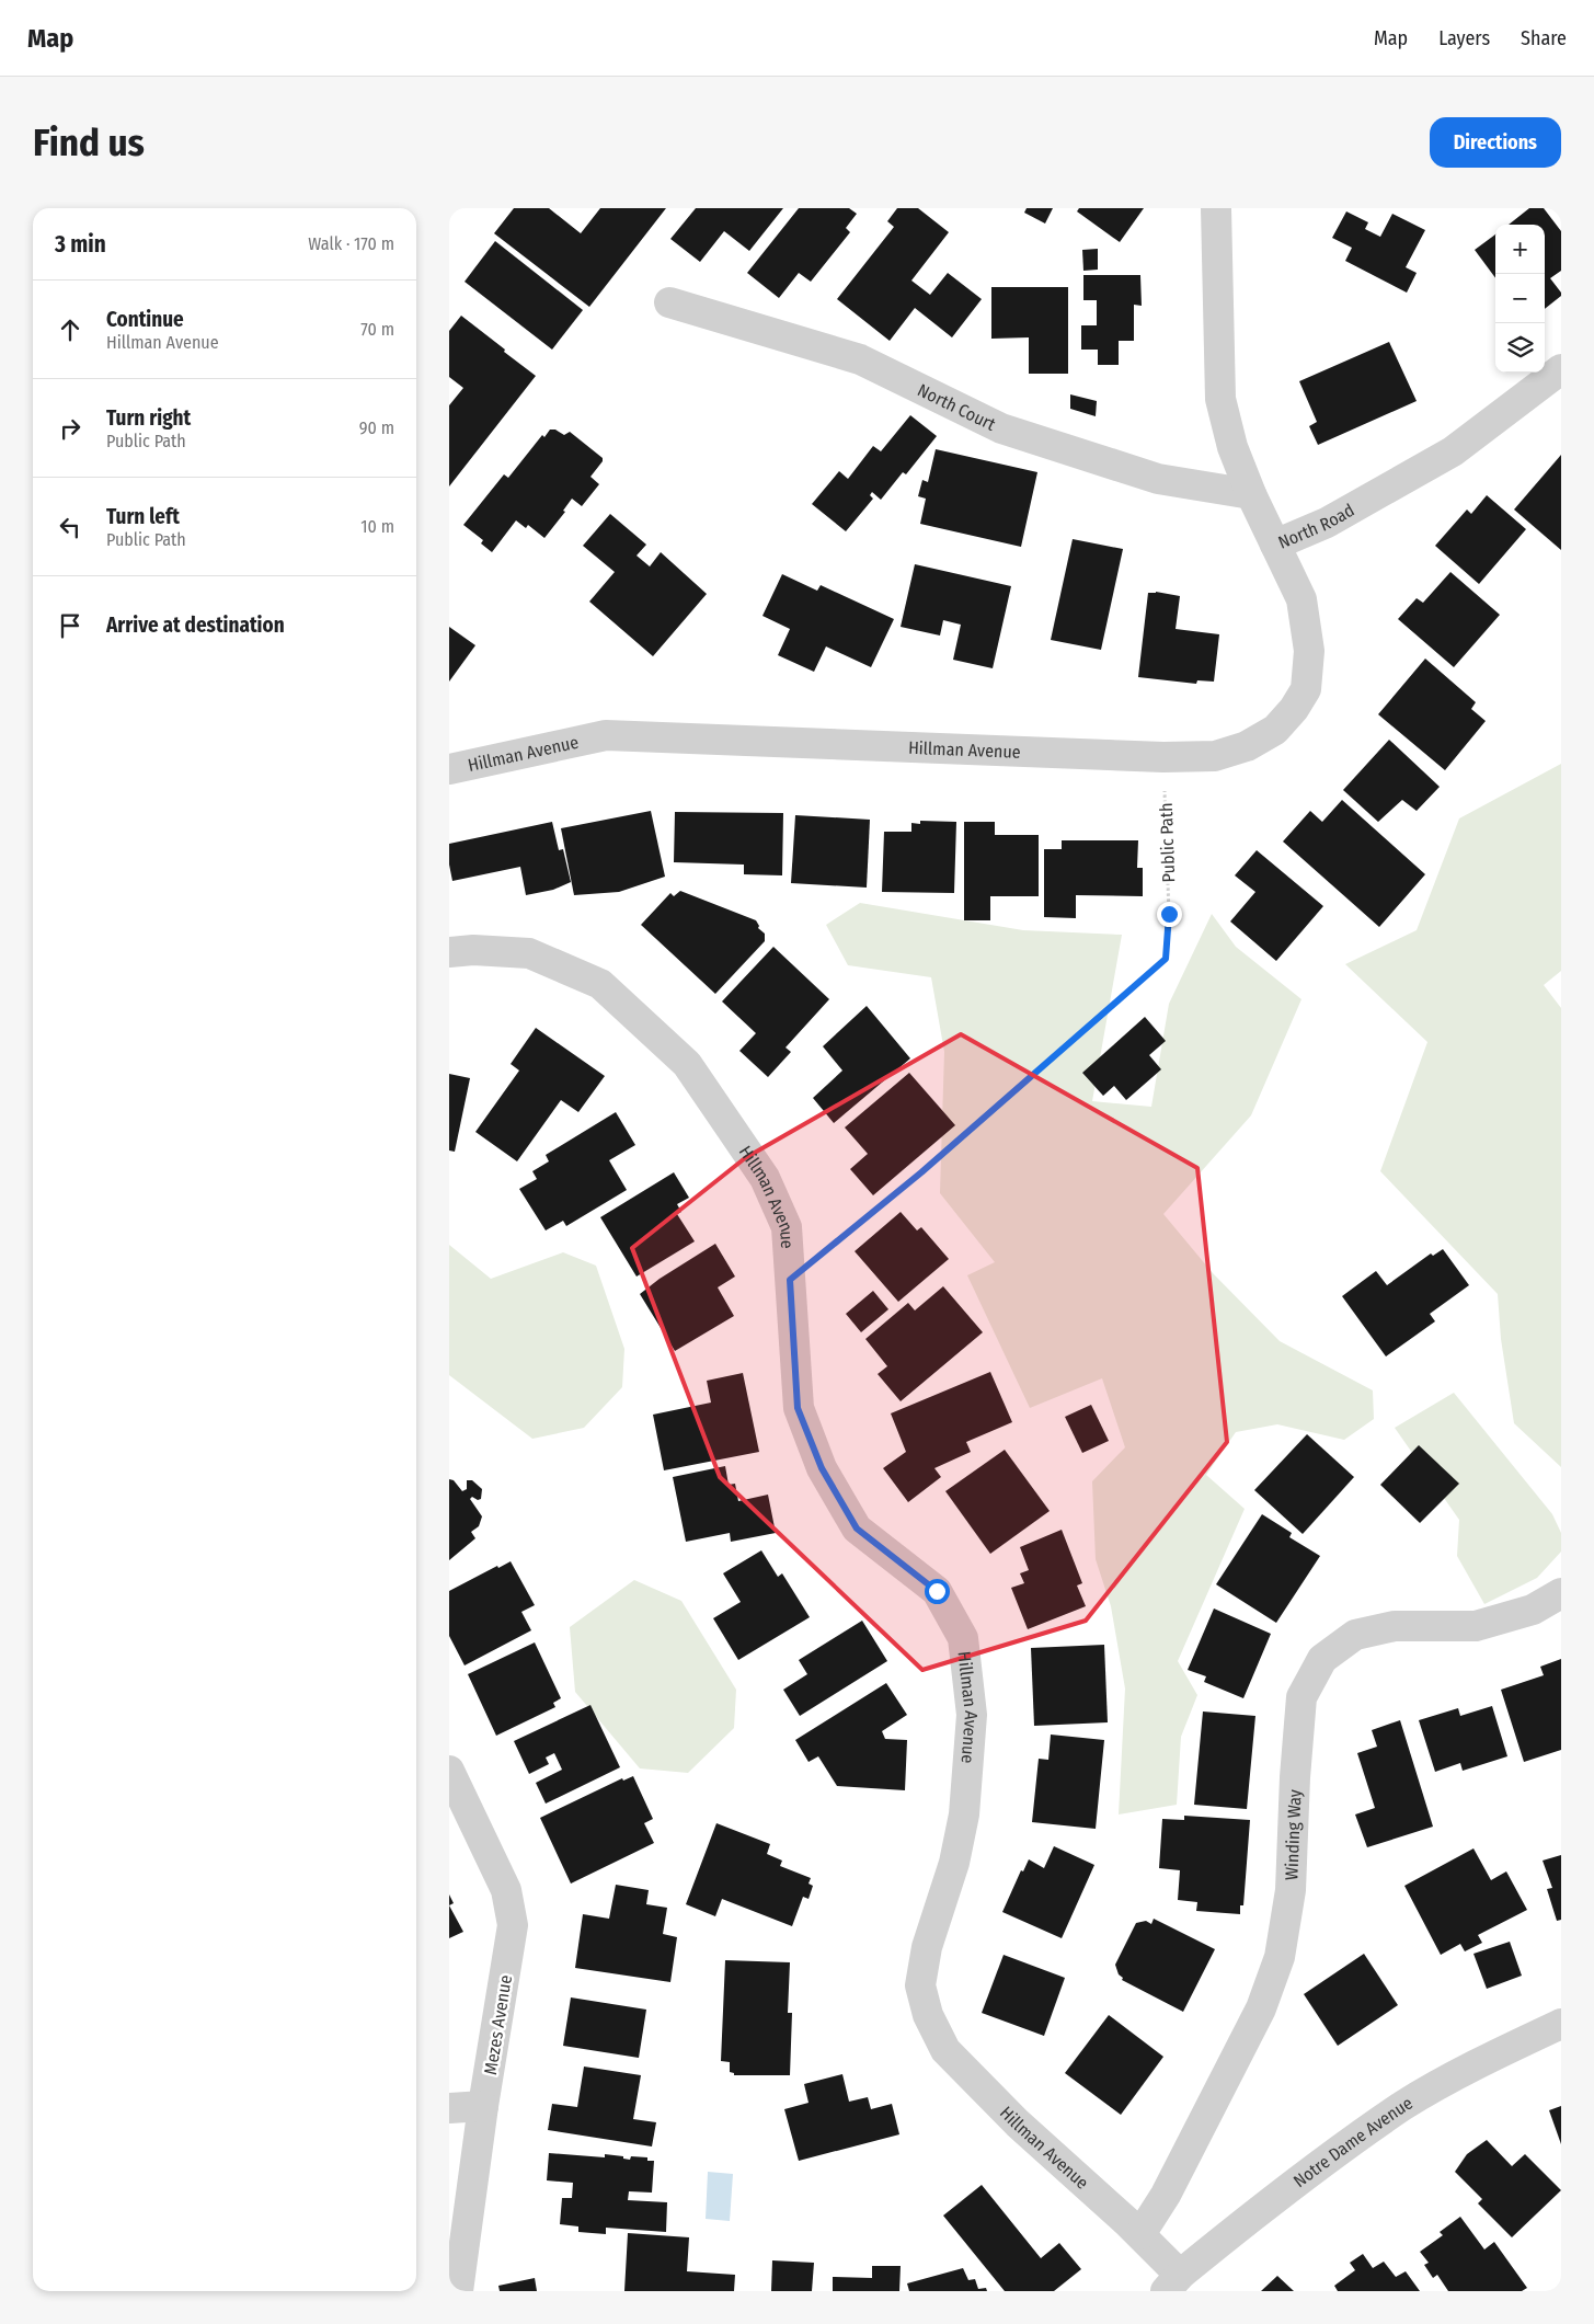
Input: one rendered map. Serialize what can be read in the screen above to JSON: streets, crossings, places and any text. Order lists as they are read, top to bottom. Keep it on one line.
{"streets":{"street":["North Court","North Road","Hillman Avenue","Winding Way","Mezes Avenue","Notre Dame Avenue"],"path":["Public Path"]},"crossings":[["North Court","North Road"],["North Road","Hillman Avenue"],["Hillman Avenue","Public Path"],["Hillman Avenue","Winding Way"],["Hillman Avenue","Notre Dame Avenue"]],"page":{"header":"Map","nav":["Map","Layers","Share"],"buttons":"Directions","title":"Find us","heading":["3 min","Walk · 170 m"],"map_buttons":["+","−"],"list":[["Continue","Hillman Avenue","70 m"],["Turn right","Public Path","90 m"],["Turn left","Public Path","10 m"],"Arrive at destination"]}}
